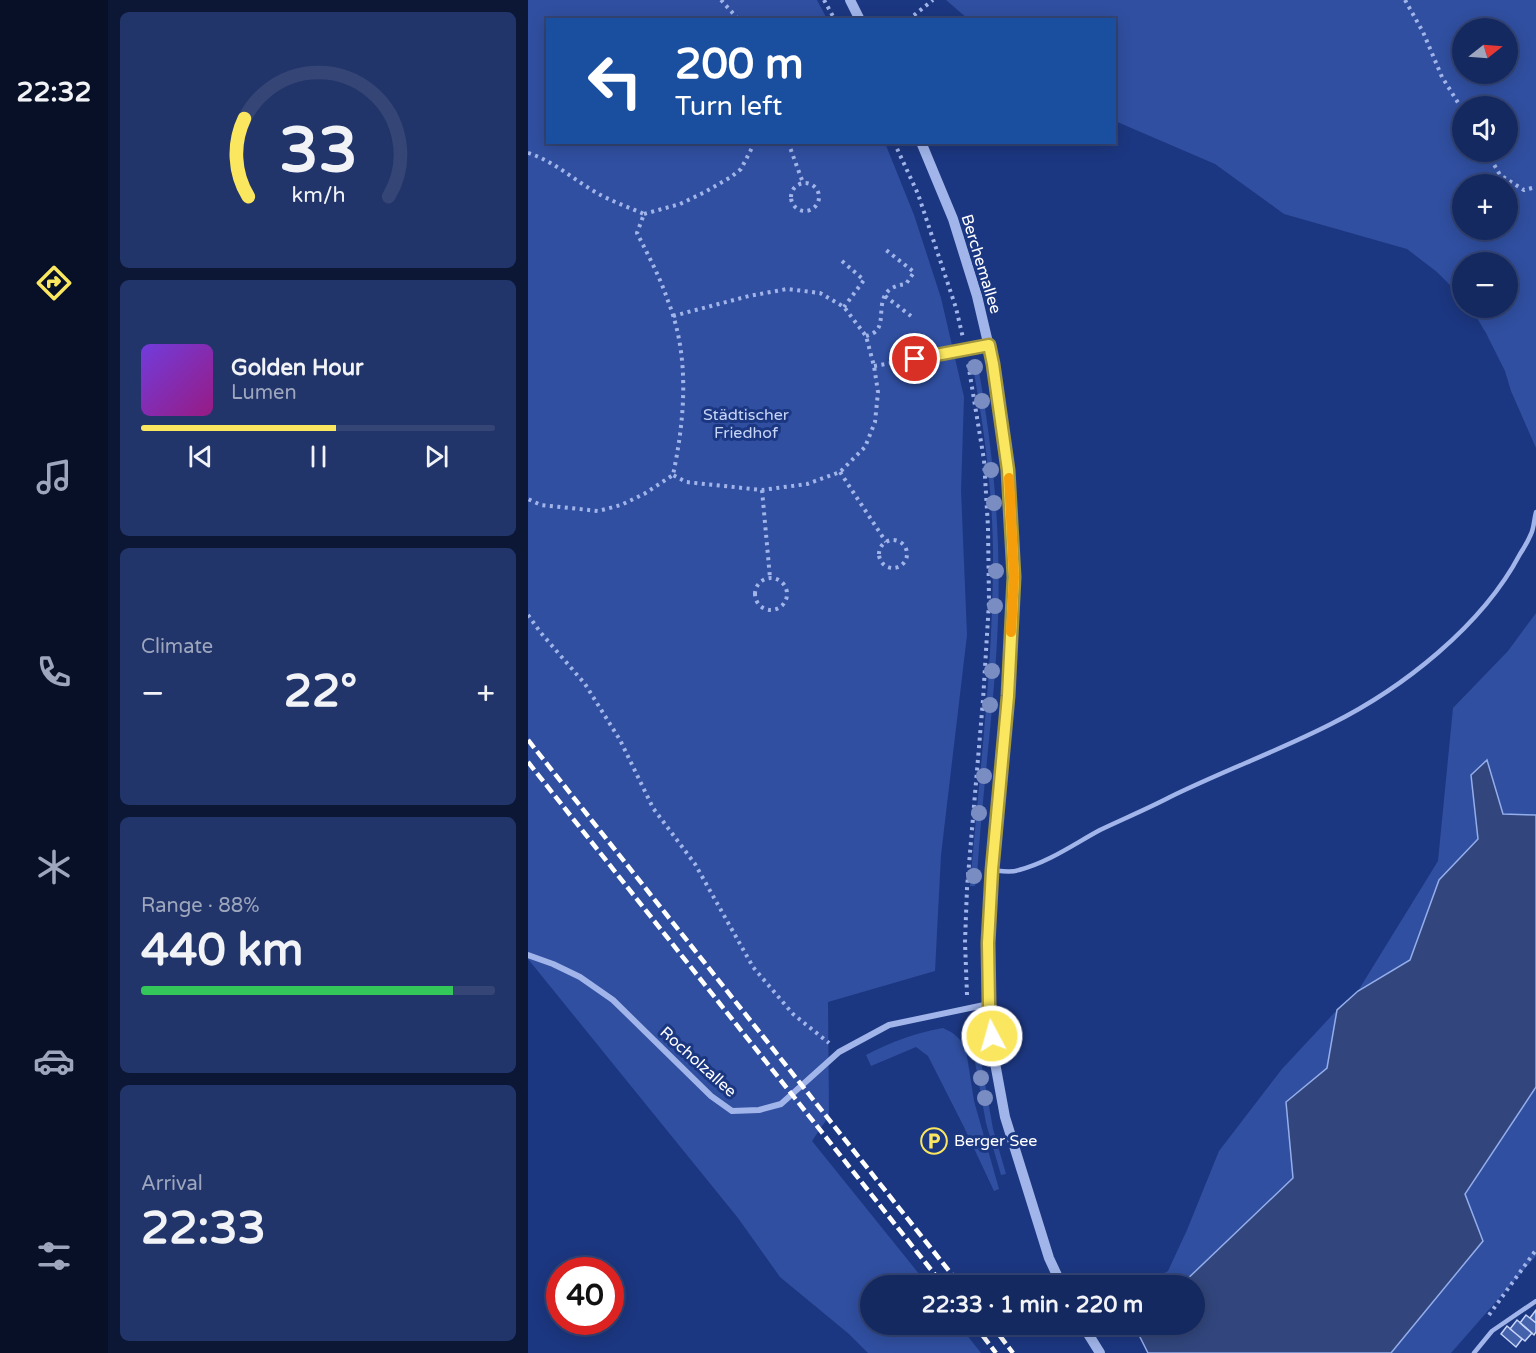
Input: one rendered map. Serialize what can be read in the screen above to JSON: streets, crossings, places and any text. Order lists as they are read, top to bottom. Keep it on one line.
{"streets":{"street":["Berchemallee","Rocholzallee"]},"crossings":[["Berchemallee","Rocholzallee"]],"parks":["Städtischer Friedhof"],"places":{"parking":["Berger See"]},"north":"right","page":{"tabs":"22:32","map_buttons":["+","−"],"turn":["200 m","Turn left"],"song":["Golden Hour","Lumen"],"tile":["Climate",["Range · 88%","440 km"],["Arrival","22:33"]],"heat":["−","22°","+"],"limit":"40","trip":"22:33 · 1 min · 220 m","gauge":["33","km/h"]}}
